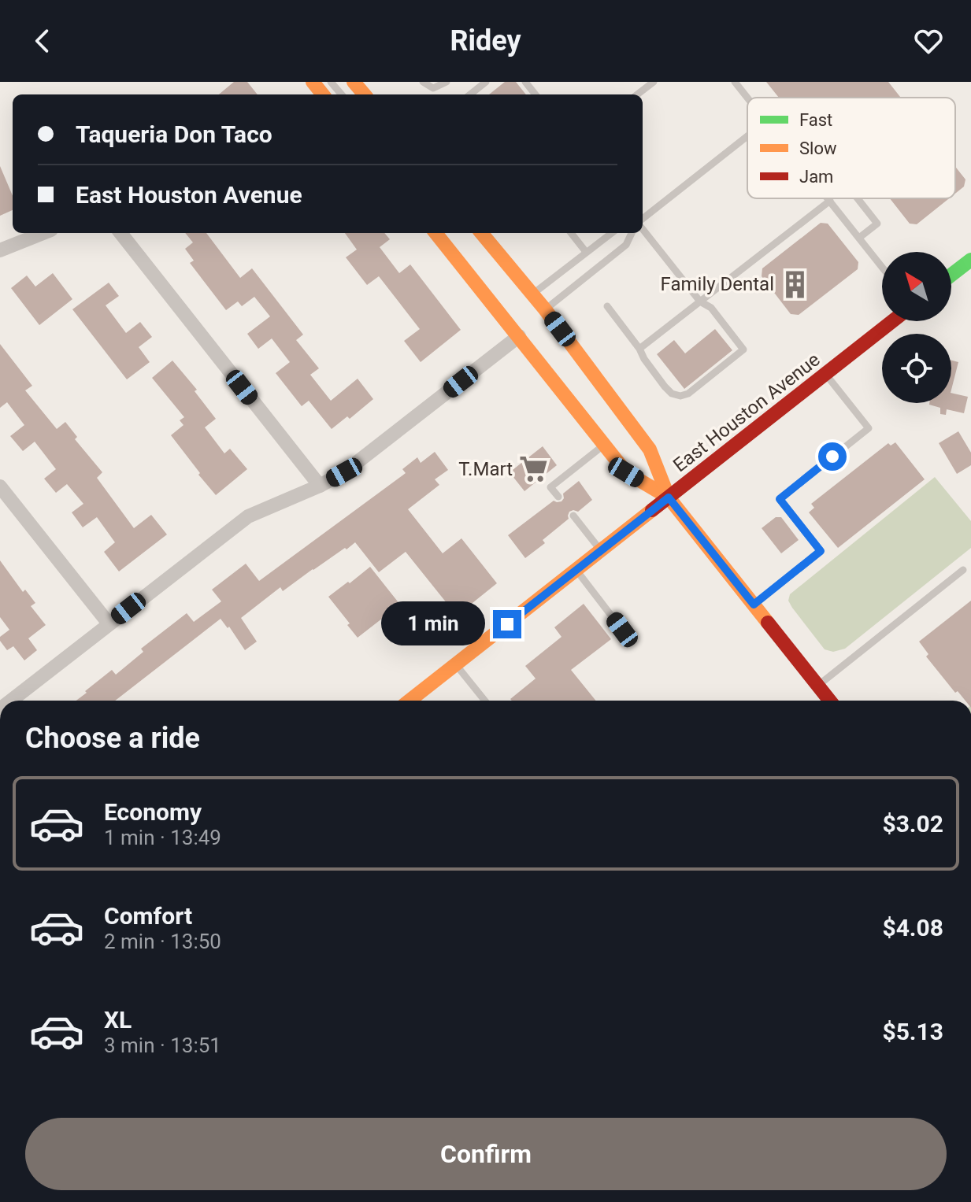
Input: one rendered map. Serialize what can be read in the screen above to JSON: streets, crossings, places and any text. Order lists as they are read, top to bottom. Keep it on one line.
{"streets":{"main road":["East Houston Avenue"]},"places":{"building":["Family Dental"],"supermarket":["T.Mart"]},"legend":["Fast","Slow","Jam"],"north":"top left","page":{"header":"Ridey","banner":["Taqueria Don Taco","East Houston Avenue"],"bubble":"1 min","heading":"Choose a ride","list":[{"name":"Economy","note":"1 min · 13:49","value":"$3.02"},{"name":"Comfort","note":"2 min · 13:50","value":"$4.08"},{"name":"XL","note":"3 min · 13:51","value":"$5.13"}],"buttons":"Confirm"}}
